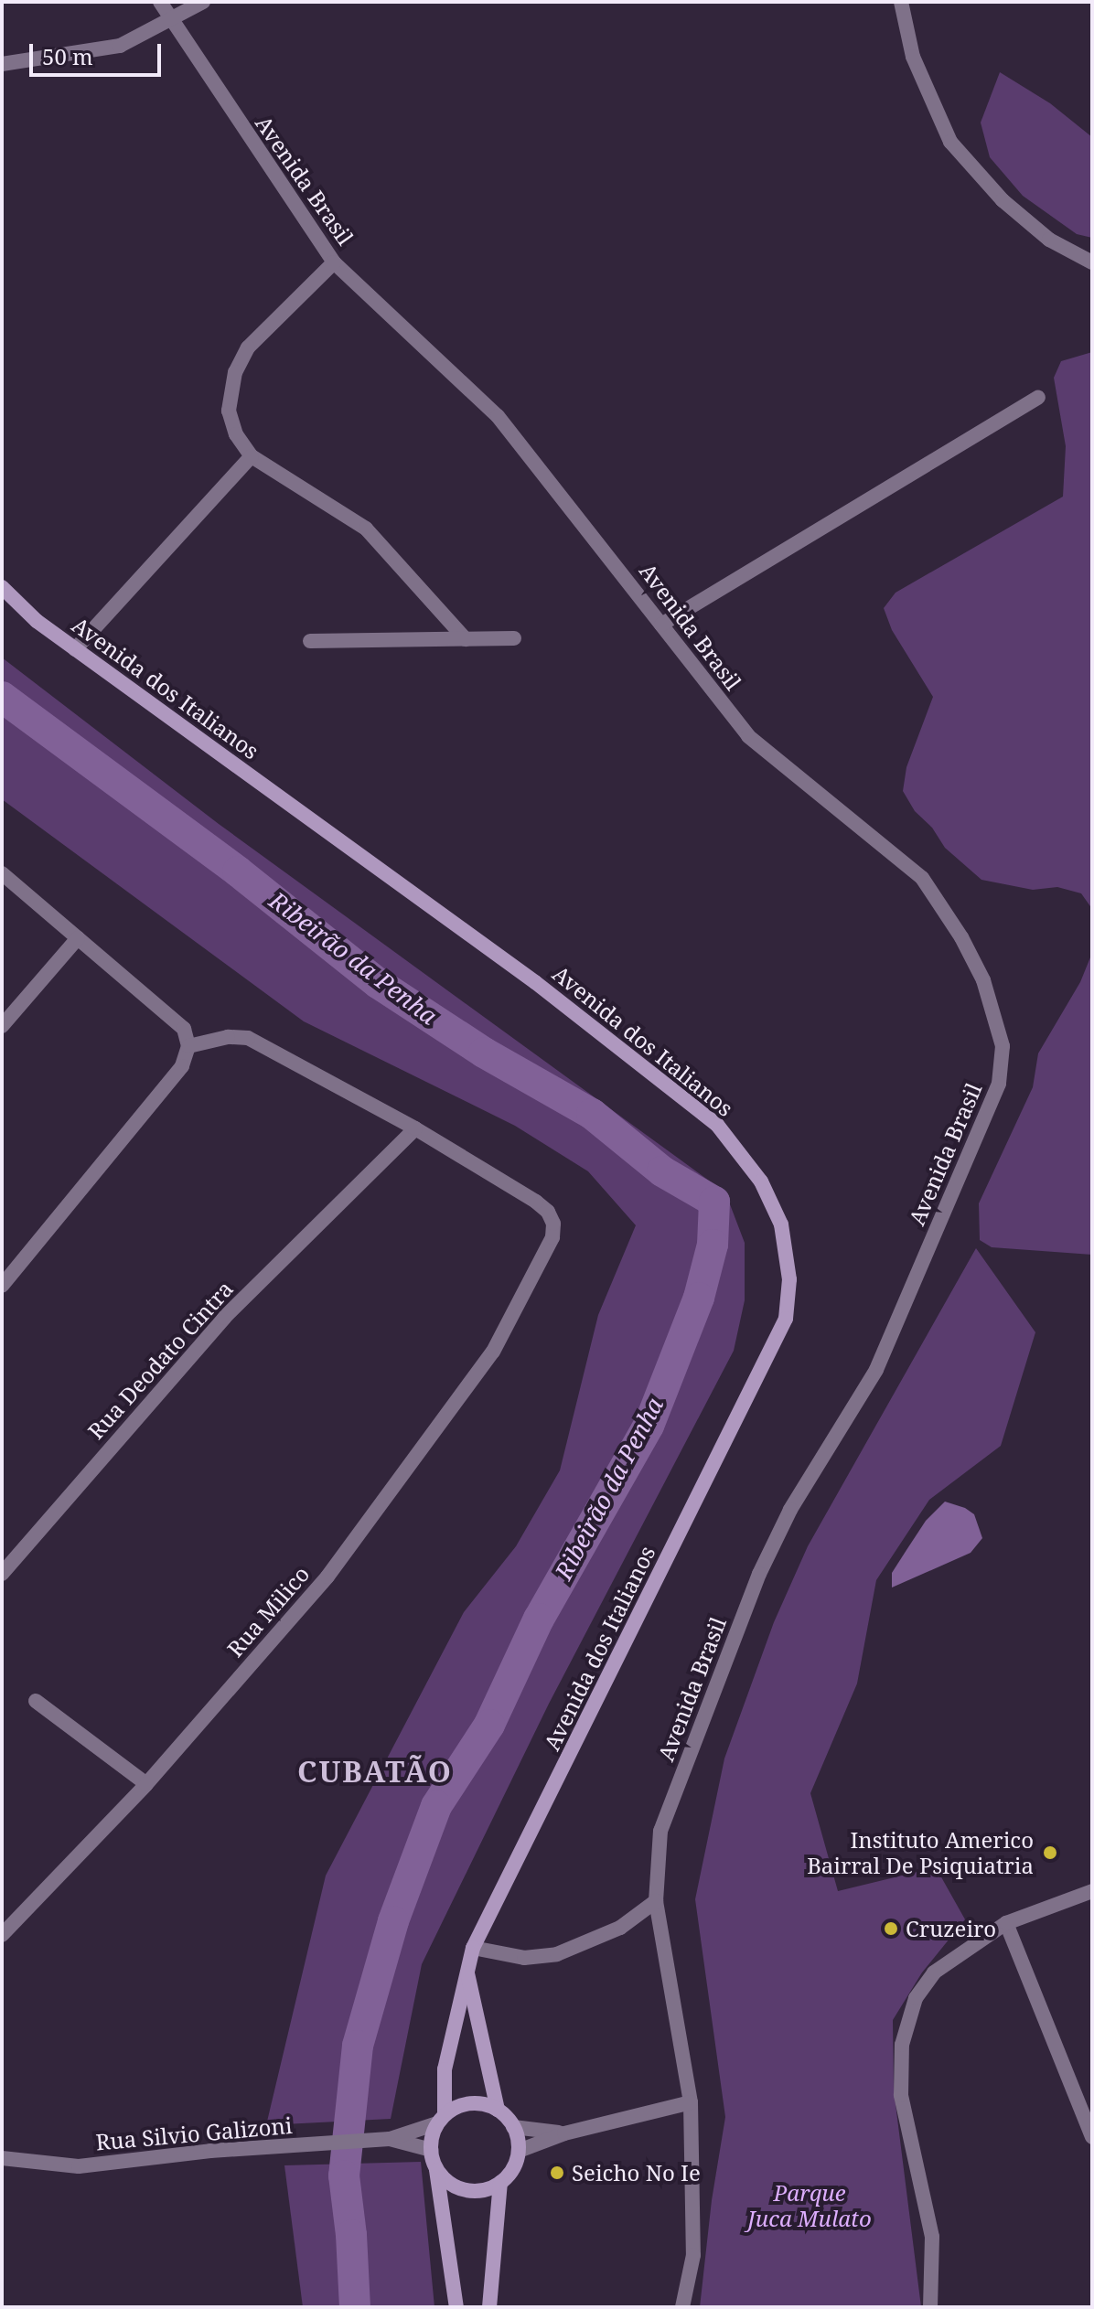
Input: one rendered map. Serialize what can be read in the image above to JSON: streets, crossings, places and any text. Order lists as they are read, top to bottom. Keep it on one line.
{"streets":{"main road":["Avenida dos Italianos"],"street":["Avenida Brasil","Rua Deodato Cintra","Rua Milico","Rua Silvio Galizoni"]},"crossings":[["Avenida dos Italianos","Rua Silvio Galizoni"],["Rua Deodato Cintra","Rua Milico"]],"districts":["CUBATÃO"],"water":["Ribeirão da Penha"],"parks":["Parque Juca Mulato"],"places":["Instituto Americo Bairral De Psiquiatria","Cruzeiro","Seicho No Ie"],"scale_bar":"50 m"}
